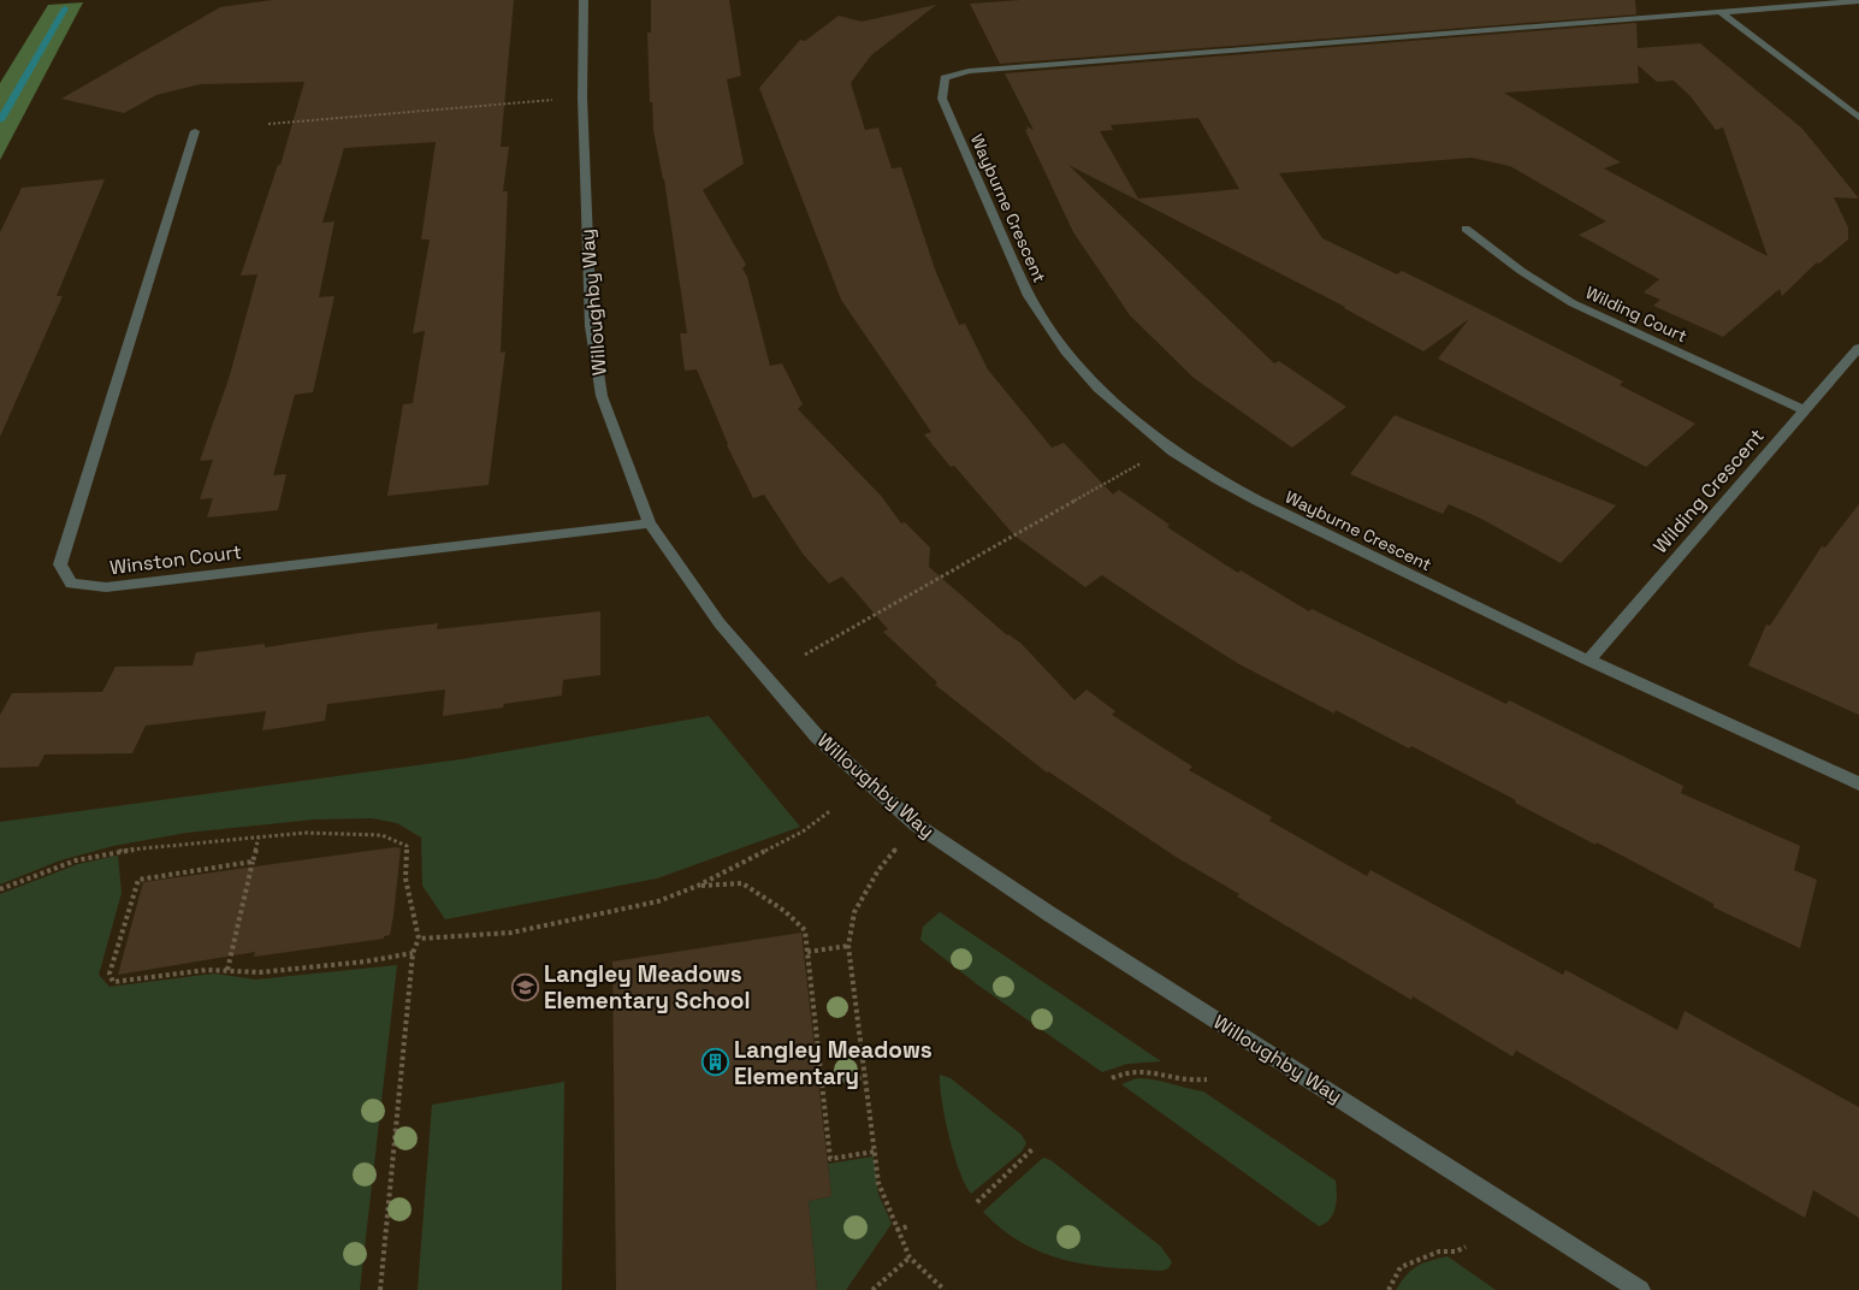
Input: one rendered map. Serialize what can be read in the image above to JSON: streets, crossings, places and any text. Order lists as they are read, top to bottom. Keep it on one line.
{"streets":{"street":["Wayburne Crescent","Willoughby Way","Wilding Court","Wilding Crescent","Winston Court"]},"crossings":[["Wayburne Crescent","Wilding Crescent"],["Willoughby Way","Winston Court"],["Wilding Court","Wilding Crescent"]],"places":{"school or university":["Langley Meadows Elementary School"],"building":["Langley Meadows Elementary"]}}
